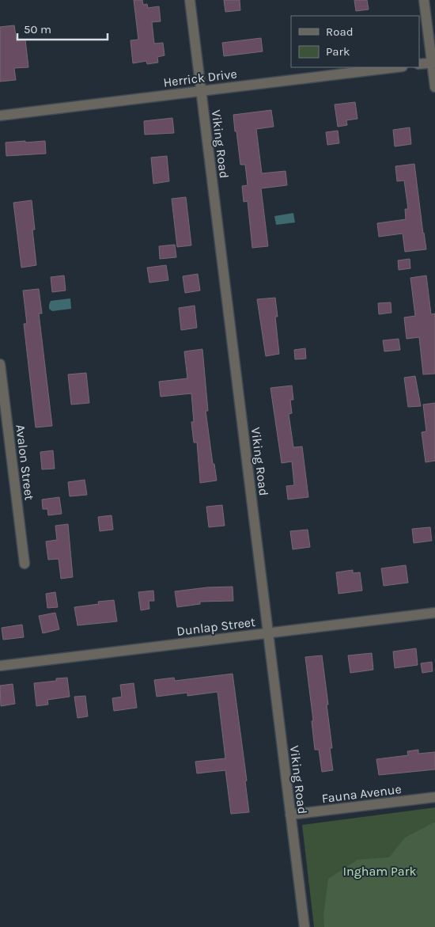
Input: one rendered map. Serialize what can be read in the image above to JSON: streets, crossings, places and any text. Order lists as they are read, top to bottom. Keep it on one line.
{"streets":{"street":["Herrick Drive","Viking Road","Avalon Street","Dunlap Street","Fauna Avenue"]},"crossings":[["Herrick Drive","Viking Road"],["Viking Road","Dunlap Street"],["Viking Road","Fauna Avenue"]],"parks":["Ingham Park"],"legend":["Road","Park"],"scale_bar":"50 m"}
